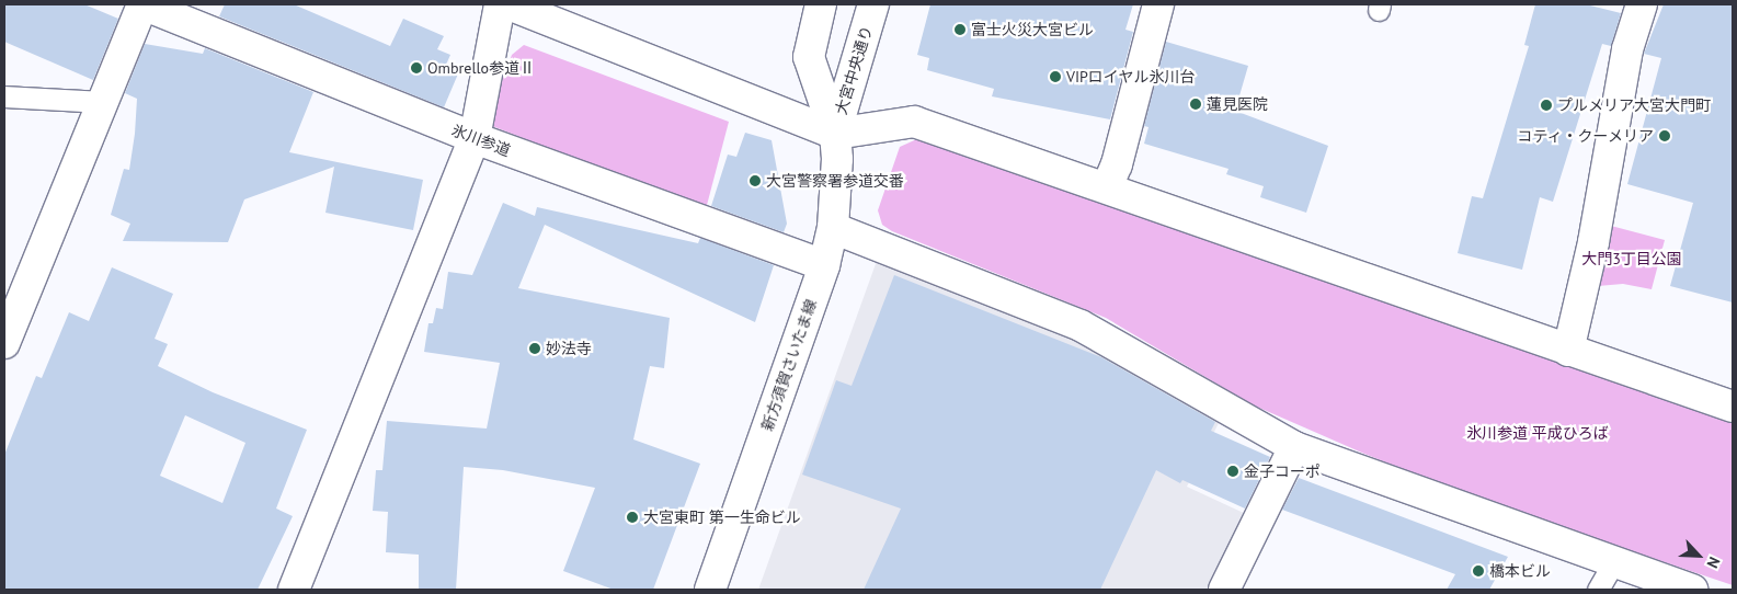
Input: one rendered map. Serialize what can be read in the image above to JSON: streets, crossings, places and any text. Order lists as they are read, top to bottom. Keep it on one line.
{"streets":{"street":["大宮中央通り","氷川参道","新方須賀さいたま線"]},"crossings":[["大宮中央通り","新方須賀さいたま線"],["氷川参道","新方須賀さいたま線"]],"parks":["大門3丁目公園","氷川参道 平成ひろば"],"places":["富士火災大宮ビル","Ombrello参道Ⅱ","VIPロイヤル氷川台","蓮見医院","プルメリア大宮大門町","コティ・クーメリア","大宮警察署参道交番","妙法寺","金子コーポ","大宮東町 第一生命ビル","橋本ビル"],"north":"bottom right"}
